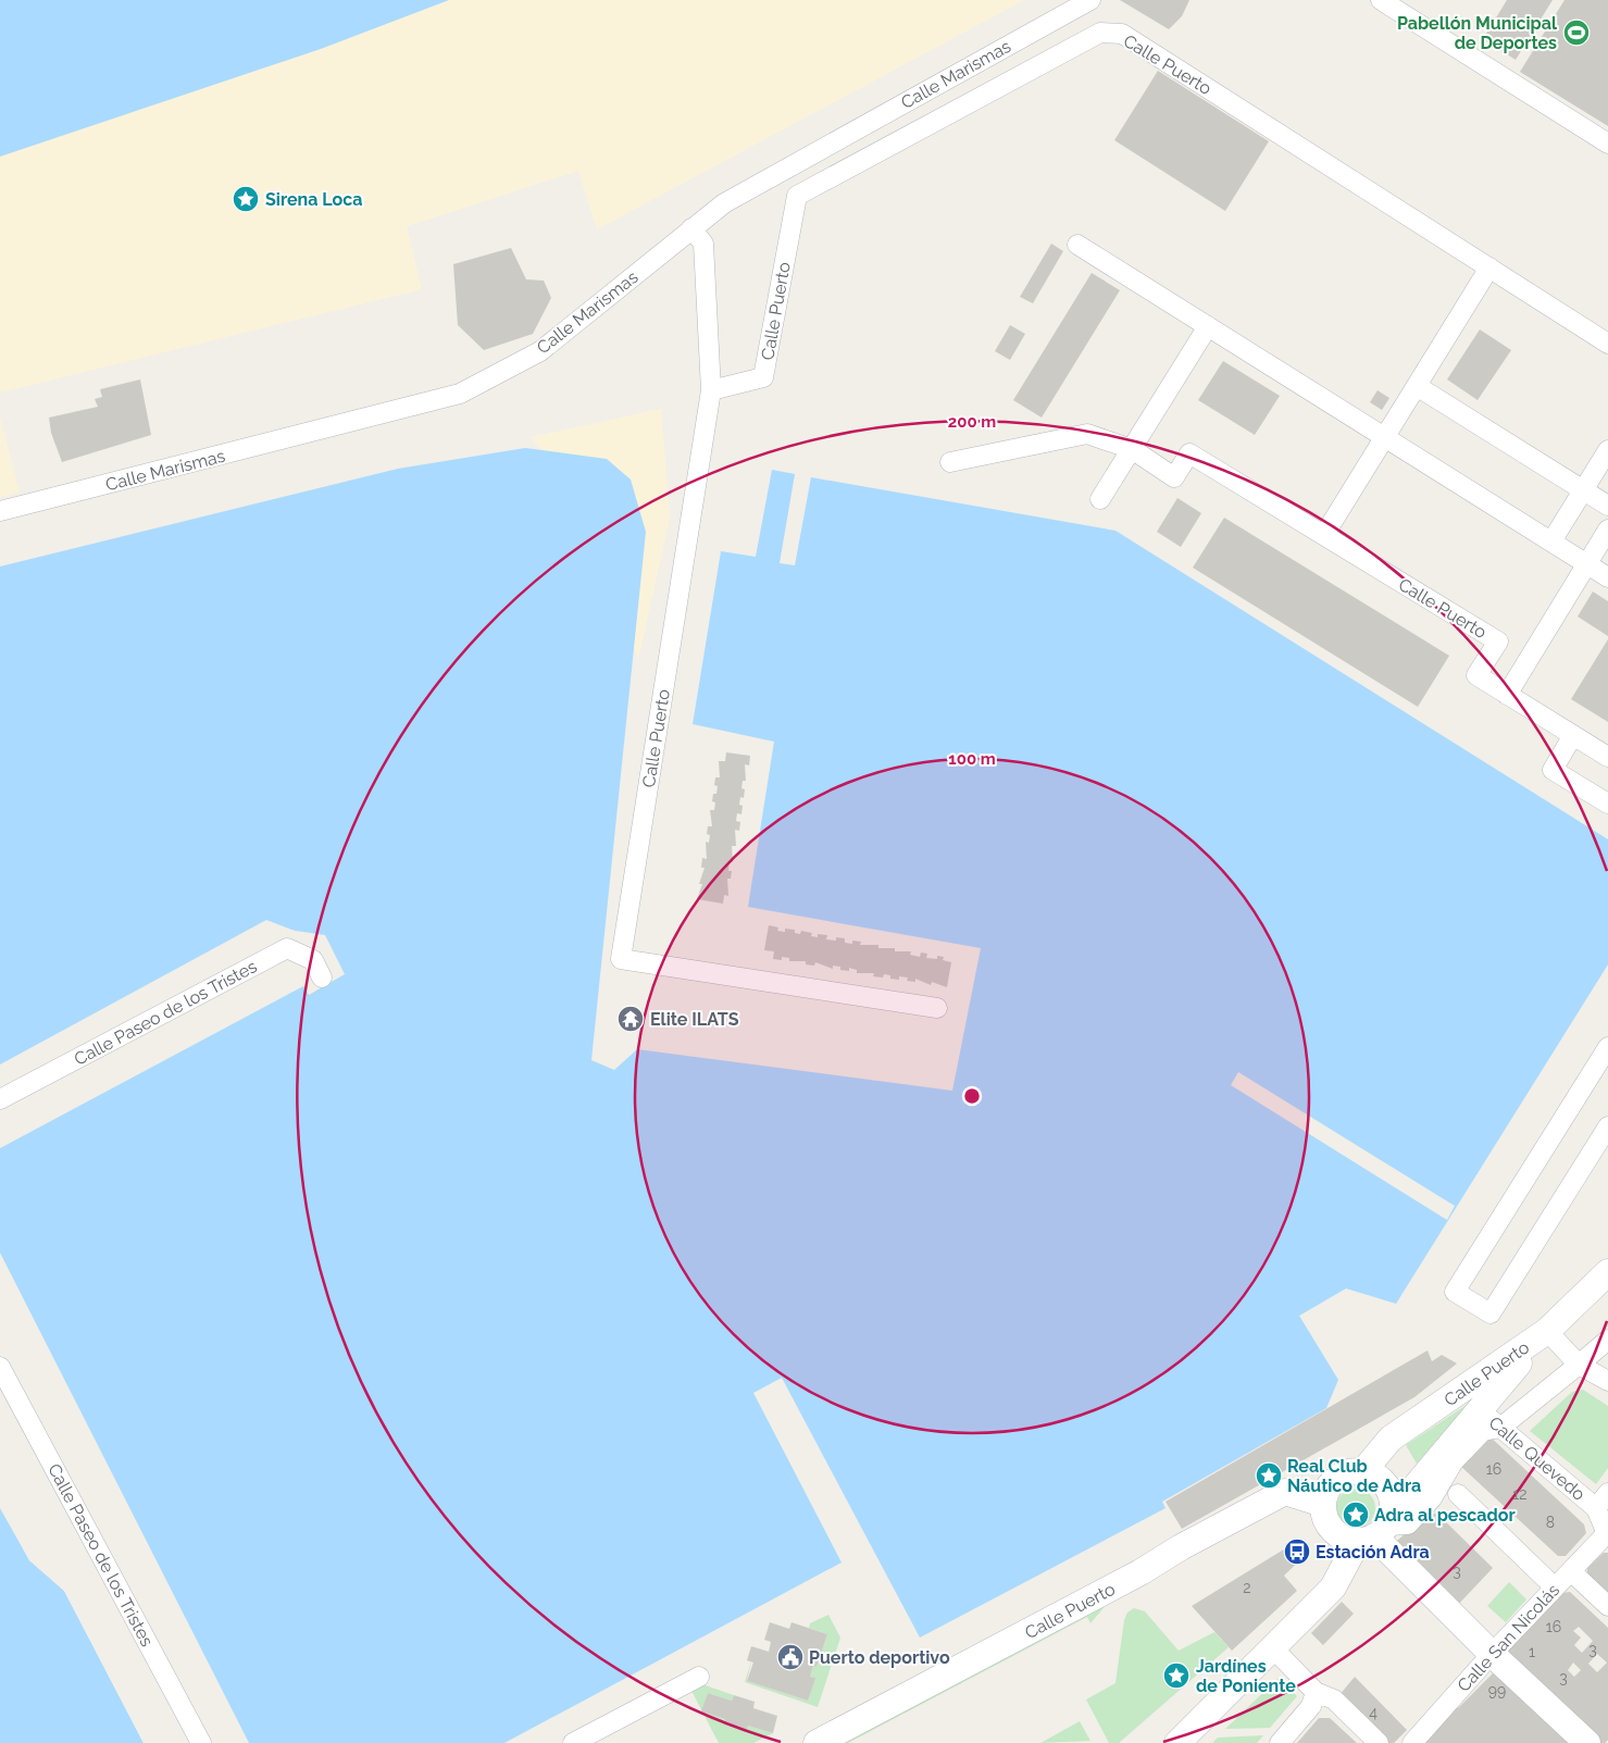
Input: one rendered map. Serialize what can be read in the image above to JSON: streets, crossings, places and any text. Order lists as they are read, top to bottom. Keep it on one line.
{"streets":{"street":["Calle Puerto","Calle Marismas","Calle Paseo de los Tristes","Calle Quevedo","Calle San Nicolás"]},"crossings":[["Calle Quevedo","Calle San Nicolás"]],"places":{"sports":["Pabellón Municipal de Deportes"],"place":["Sirena Loca","Real Club Náutico de Adra","Adra al pescador","Jardínes de Poniente"],"temple":["Elite ILATS"],"bus stop":["Estación Adra"],"public building":["Puerto deportivo"]},"house_numbers":["16","12","8","3","2","16","3","1","3","99","4"],"rings":["200 m","100 m"]}
